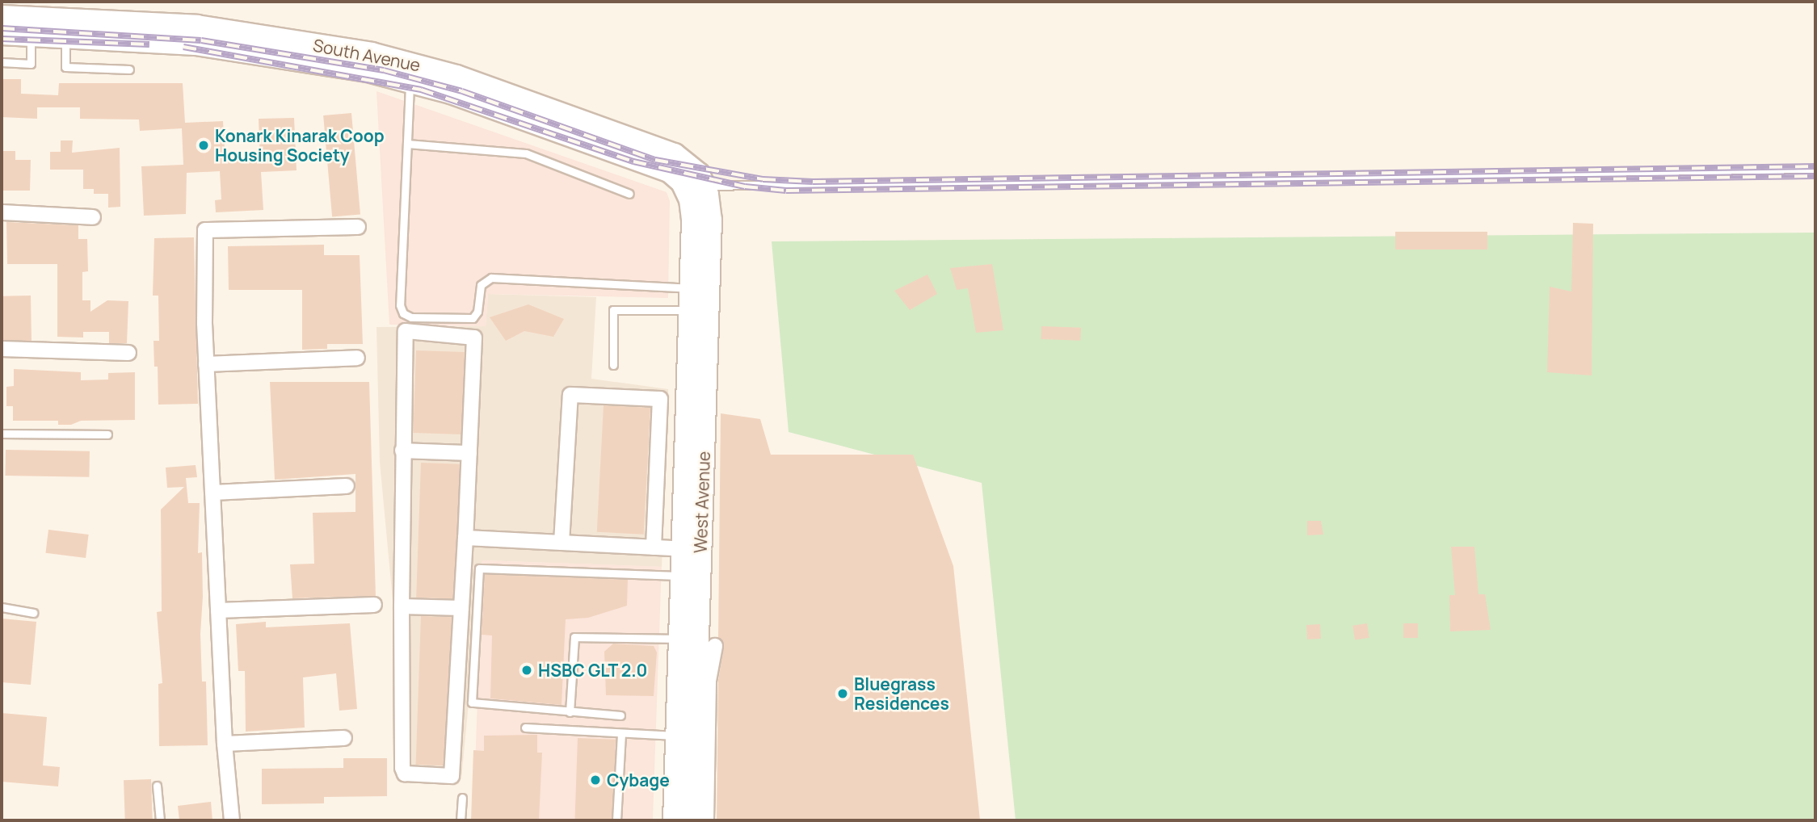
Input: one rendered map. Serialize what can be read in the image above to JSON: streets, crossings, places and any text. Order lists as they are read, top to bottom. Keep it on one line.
{"streets":{"main road":["South Avenue","West Avenue"]},"crossings":[["South Avenue","West Avenue"]],"places":["Konark Kinarak Coop Housing Society","HSBC GLT 2.0","Bluegrass Residences","Cybage"]}
